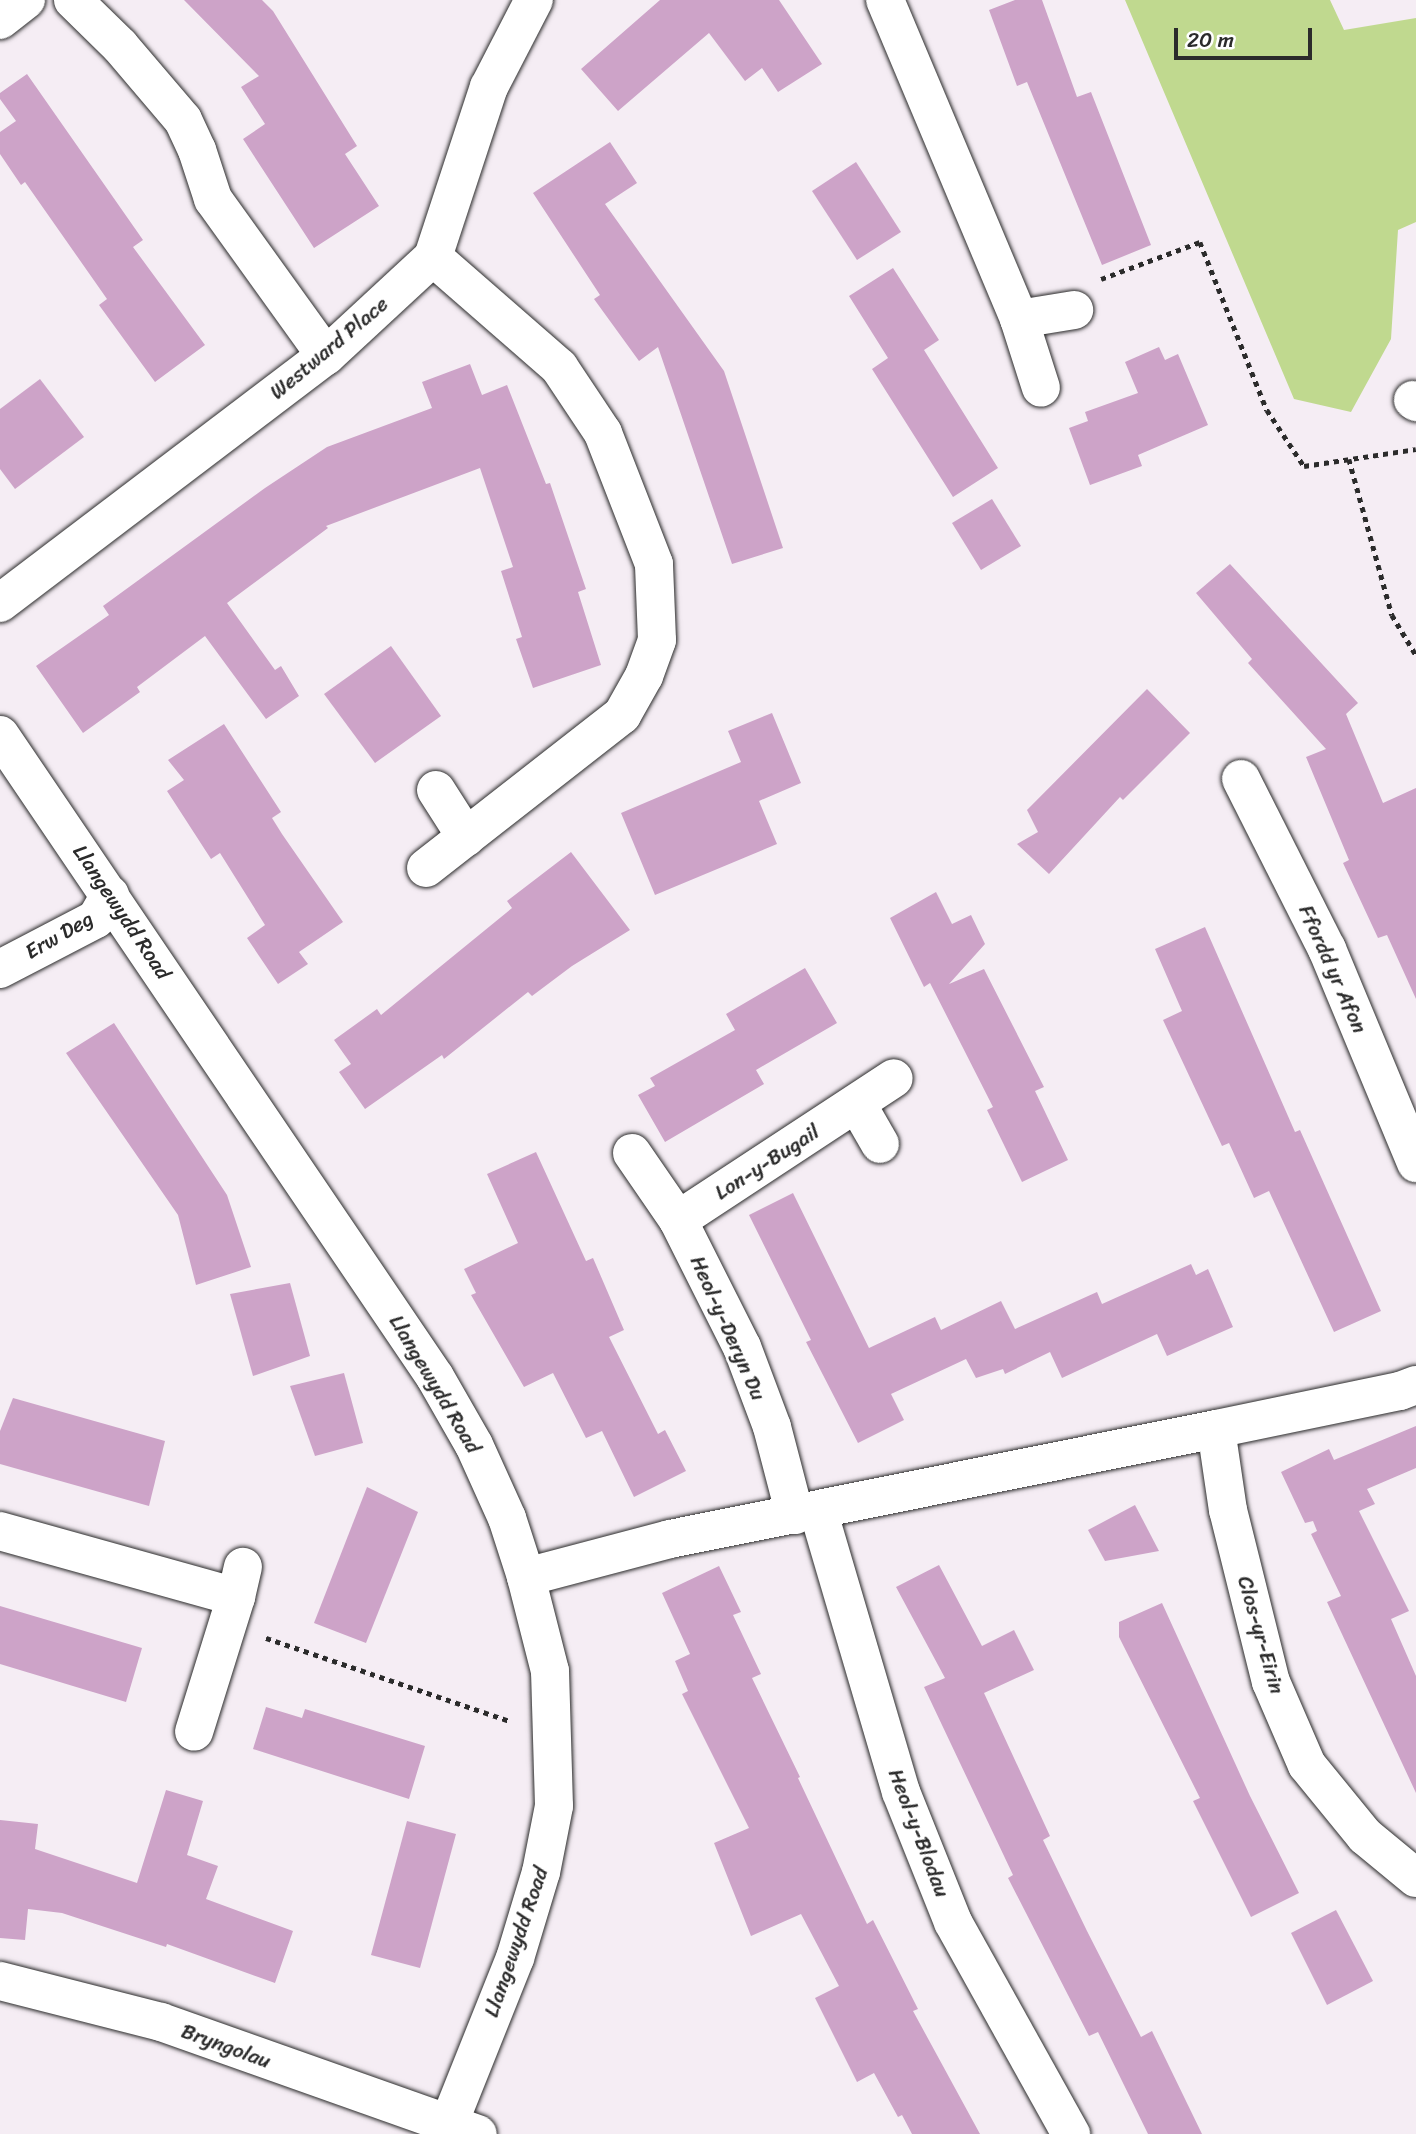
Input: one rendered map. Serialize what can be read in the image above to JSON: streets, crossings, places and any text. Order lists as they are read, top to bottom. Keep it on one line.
{"streets":{"street":["Westward Place","Llangewydd Road","Erw Deg","Ffordd yr Afon","Lon-y-Bugail","Heol-y-Deryn Du","Clos-yr-Eirin","Heol-y-Blodau","Bryngolau"]},"crossings":[["Llangewydd Road","Erw Deg"],["Llangewydd Road","Bryngolau"],["Lon-y-Bugail","Heol-y-Deryn Du"],["Heol-y-Deryn Du","Heol-y-Blodau"]],"scale_bar":"20 m"}
